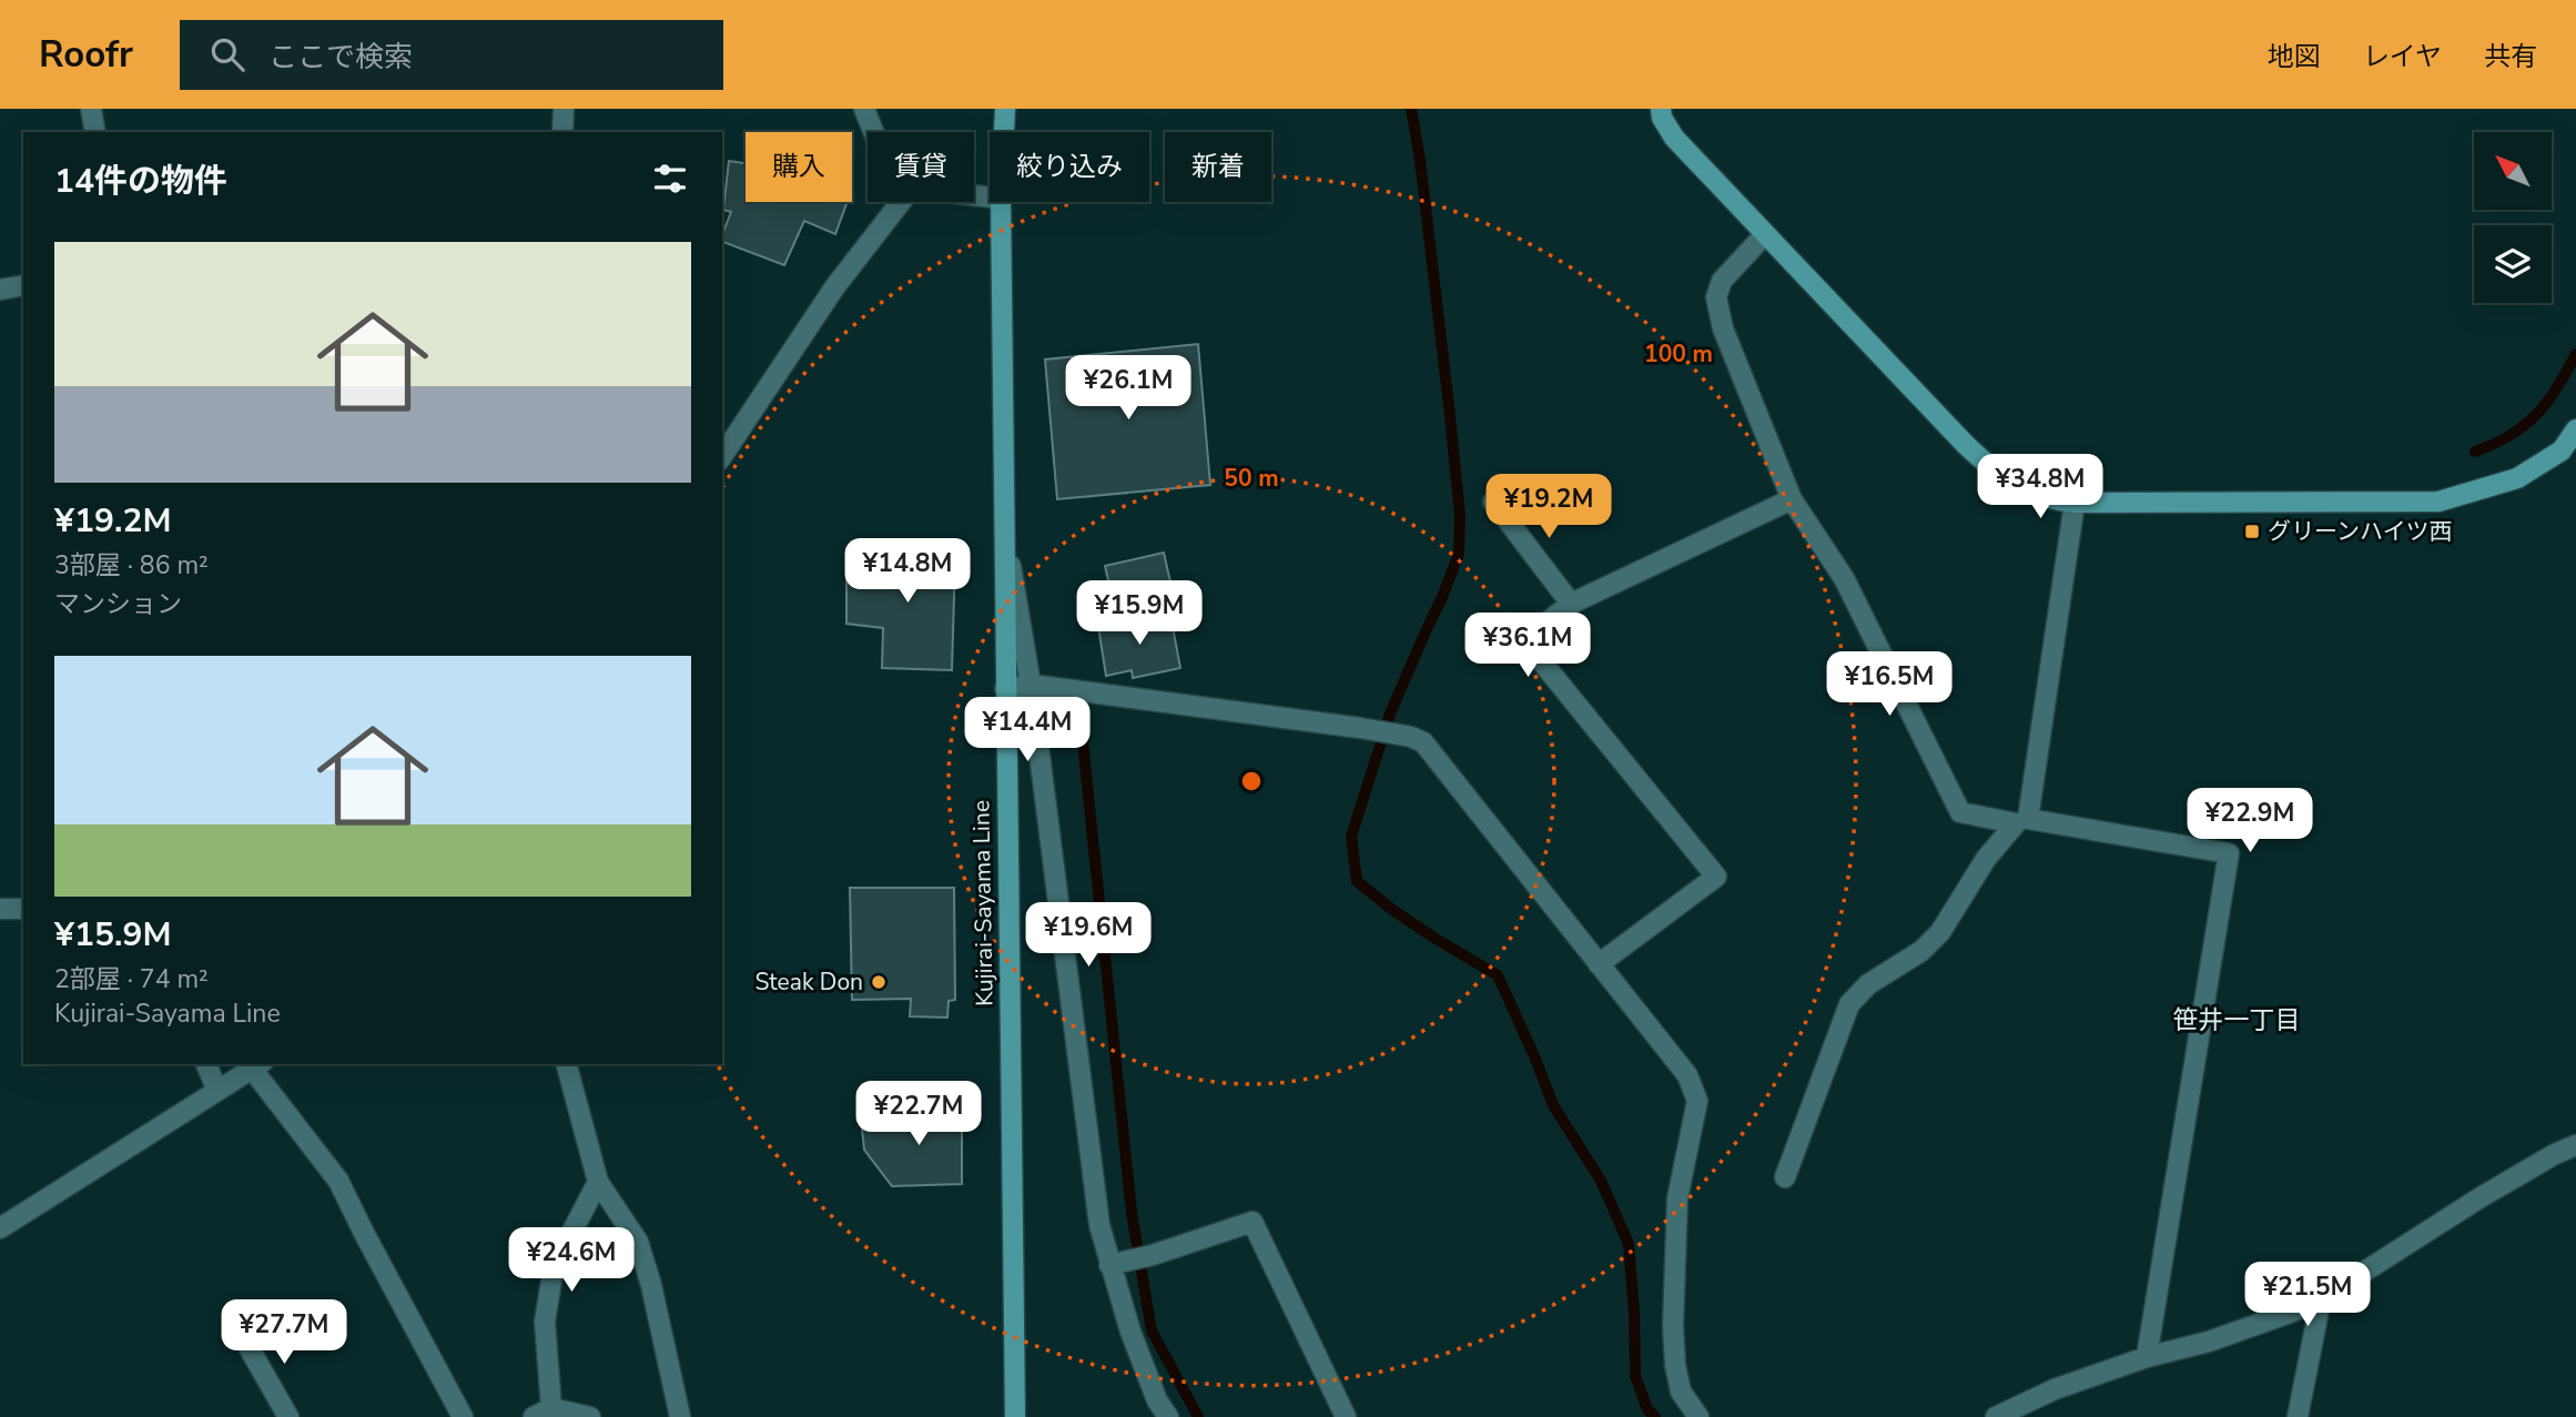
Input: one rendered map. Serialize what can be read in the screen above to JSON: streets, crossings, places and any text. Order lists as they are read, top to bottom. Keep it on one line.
{"streets":{"main road":["Kujirai-Sayama Line"]},"districts":["笹井一丁目"],"places":{"transit":["グリーンハイツ西"],"other":["Steak Don"]},"north":"top left","page":{"header":"Roofr","search":"ここで検索","nav":["地図","レイヤ","共有"],"chip":["購入","賃貸","絞り込み","新着"],"heading":"14件の物件","list":[{"name":"¥19.2M","note":"3部屋 · 86 m² · マンション"},{"name":"¥15.9M","note":"2部屋 · 74 m² · Kujirai-Sayama Line"}],"price":["¥26.1M","¥34.8M","¥19.2M","¥14.8M","¥15.9M","¥36.1M","¥16.5M","¥14.4M","¥22.9M","¥19.6M","¥22.7M","¥24.6M","¥21.5M","¥27.7M"]},"rings":["100 m","50 m"]}
